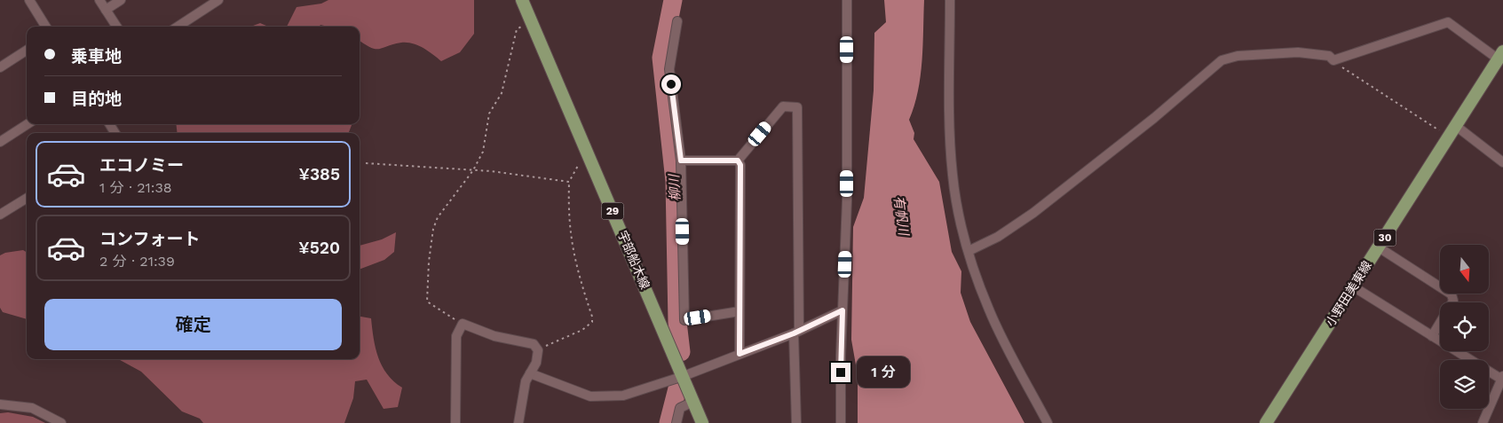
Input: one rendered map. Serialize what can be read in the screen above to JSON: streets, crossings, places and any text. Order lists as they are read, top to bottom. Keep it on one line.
{"streets":{"main road":["29","30","宇部船木線","小野田美東線"]},"water":["柳川","有帆川"],"north":"bottom","page":{"banner":["乗車地","目的地"],"list":[{"name":"エコノミー","note":"1 分 · 21:38","value":"¥385"},{"name":"コンフォート","note":"2 分 · 21:39","value":"¥520"}],"buttons":"確定","bubble":"1 分"}}
